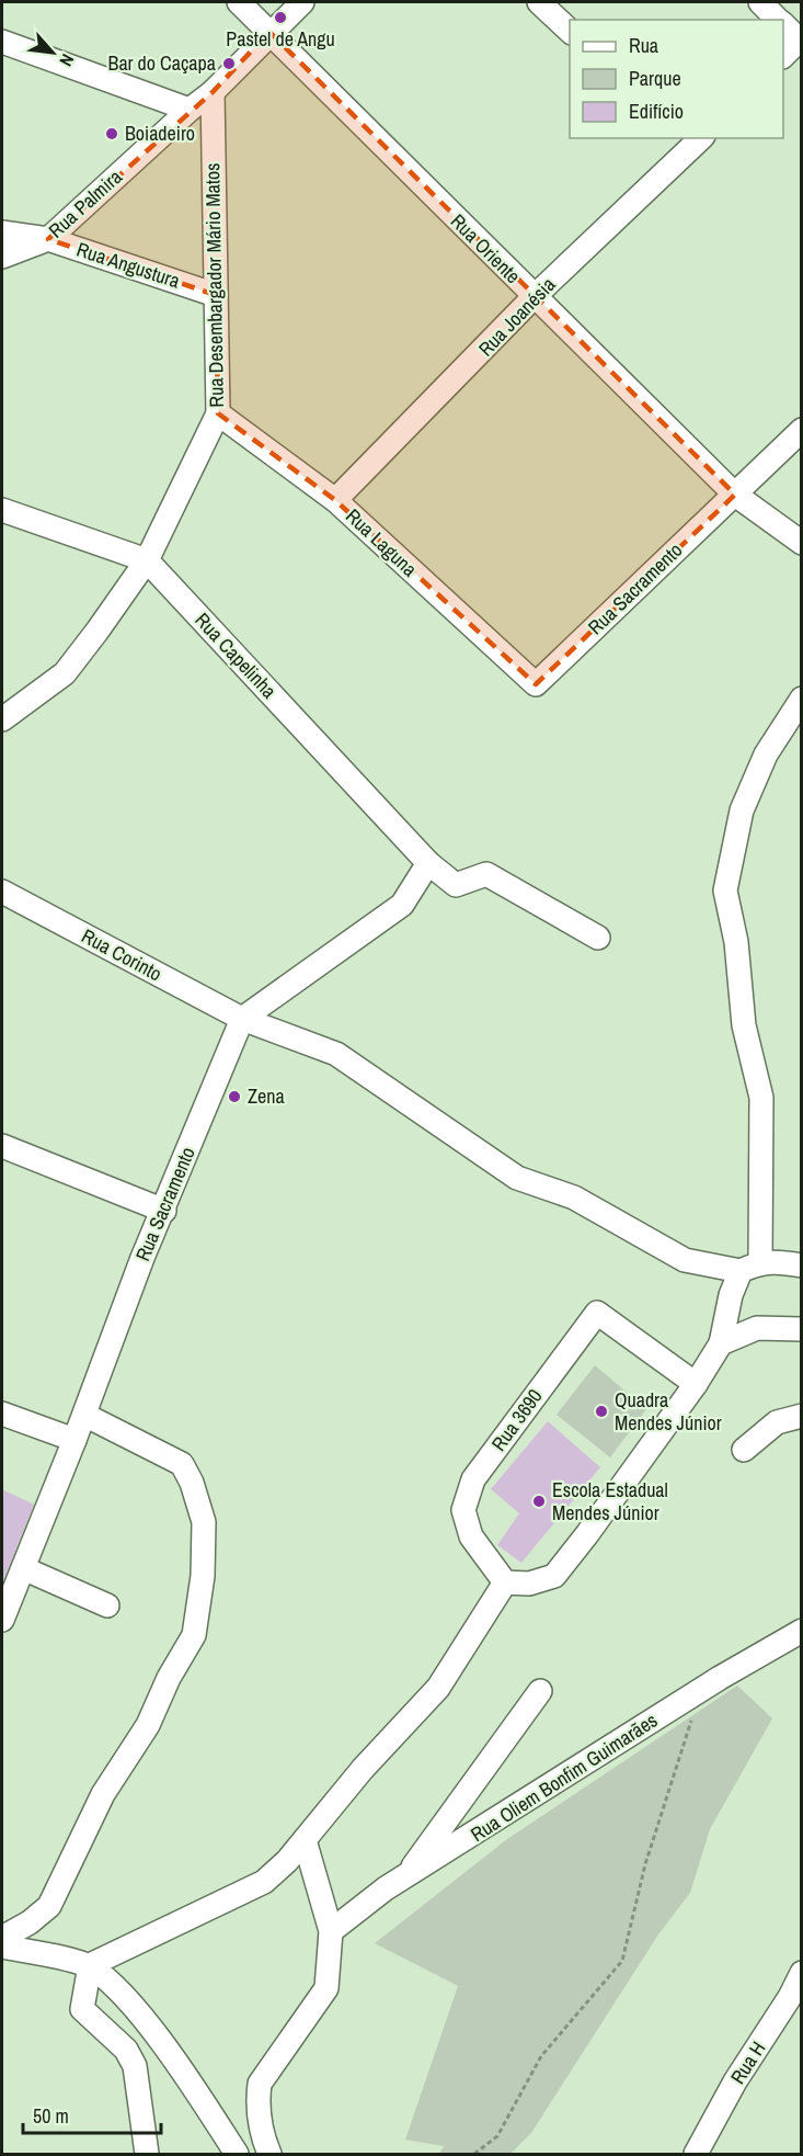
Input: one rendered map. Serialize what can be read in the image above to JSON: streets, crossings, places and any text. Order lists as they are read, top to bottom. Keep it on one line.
{"streets":{"street":["Rua Palmira","Rua Oriente","Rua Angustura","Rua Desembargador Mário Matos","Rua Joanésia","Rua Laguna","Rua Sacramento","Rua Capelinha","Rua Corinto","Rua 3690","Rua Oliem Bonfim Guimarães","Rua H"]},"crossings":[["Rua Palmira","Rua Oriente"],["Rua Palmira","Rua Angustura"],["Rua Palmira","Rua Desembargador Mário Matos"],["Rua Oriente","Rua Joanésia"],["Rua Oriente","Rua Sacramento"],["Rua Angustura","Rua Desembargador Mário Matos"],["Rua Desembargador Mário Matos","Rua Laguna"],["Rua Desembargador Mário Matos","Rua Capelinha"],["Rua Joanésia","Rua Laguna"],["Rua Laguna","Rua Sacramento"],["Rua Sacramento","Rua Corinto"]],"places":["Pastel de Angu","Bar do Caçapa","Boiadeiro","Zena","Quadra Mendes Júnior","Escola Estadual Mendes Júnior"],"legend":["Rua","Parque","Edifício"],"scale_bar":"50 m","north":"bottom right"}
